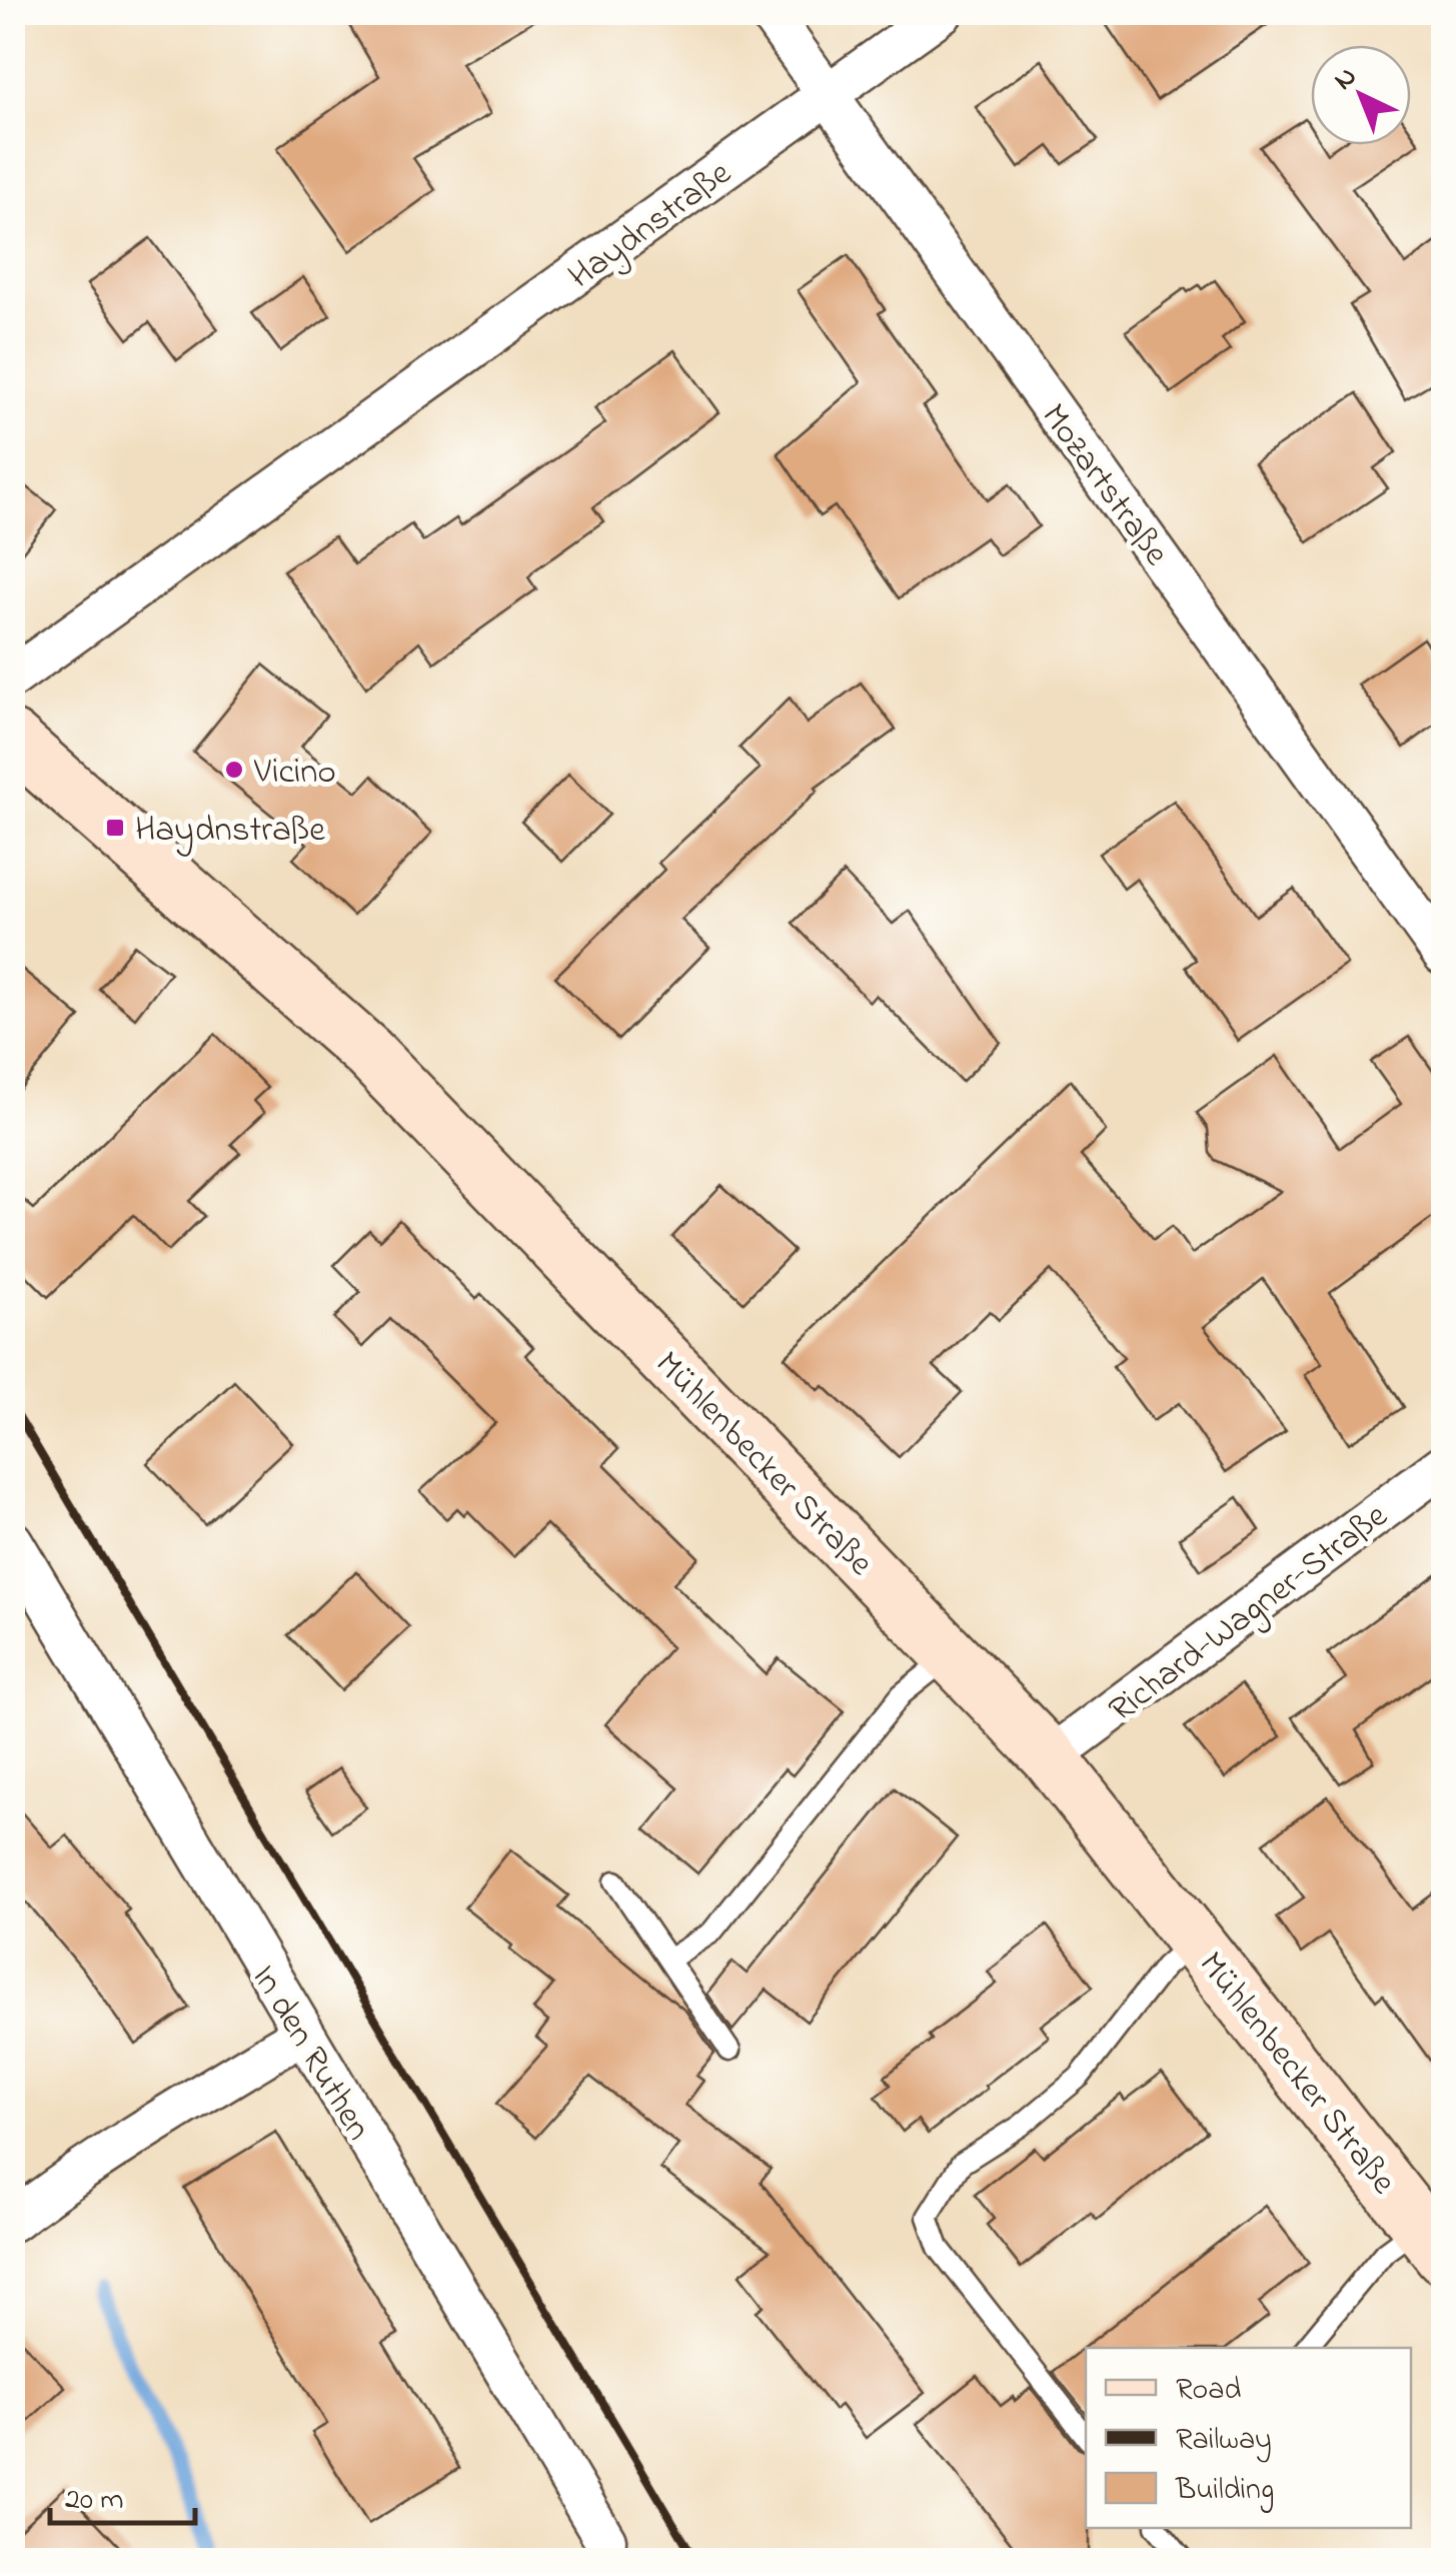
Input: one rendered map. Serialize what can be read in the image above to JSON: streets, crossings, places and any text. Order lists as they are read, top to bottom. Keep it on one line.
{"streets":{"main road":["Mühlenbecker Straße"],"street":["Haydnstraße","Mozartstraße","Richard-Wagner-Straße","In den Ruthen"]},"crossings":[["Haydnstraße","Mozartstraße"],["Mühlenbecker Straße","Richard-Wagner-Straße"]],"places":{"other":["Vicino"],"transit":["Haydnstraße"]},"legend":["Road","Railway","Building"],"scale_bar":"20 m","north":"top left"}
